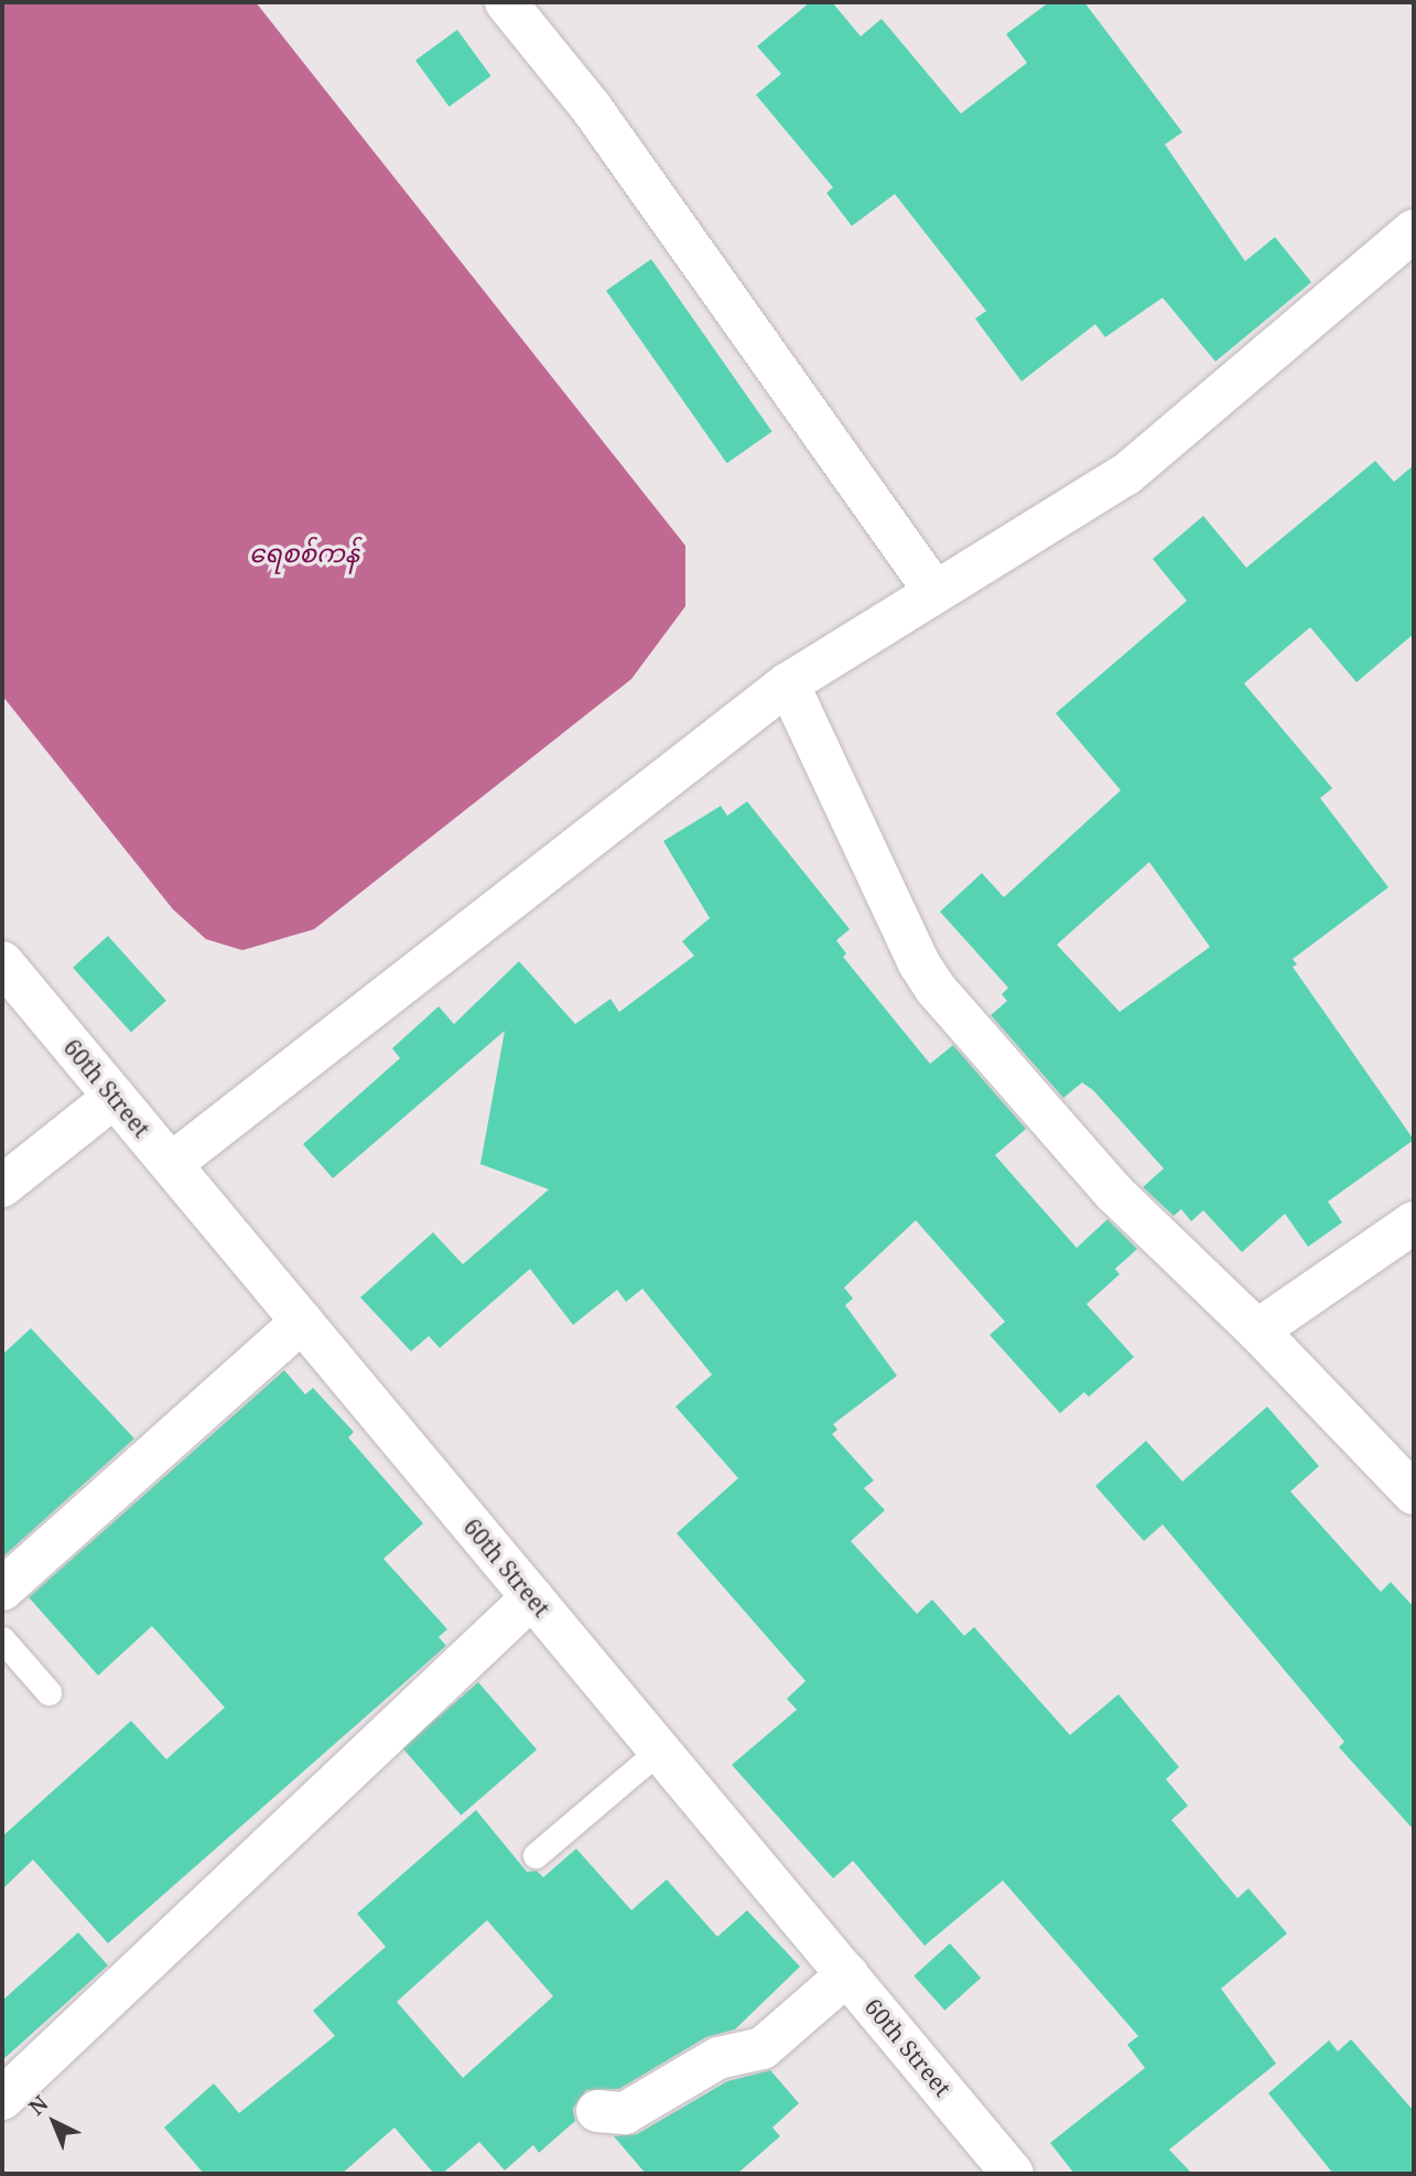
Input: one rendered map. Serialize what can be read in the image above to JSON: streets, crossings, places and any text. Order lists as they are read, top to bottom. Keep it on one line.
{"streets":{"street":["60th Street"]},"water":["ရေစစ်ကန်"],"north":"top left"}
